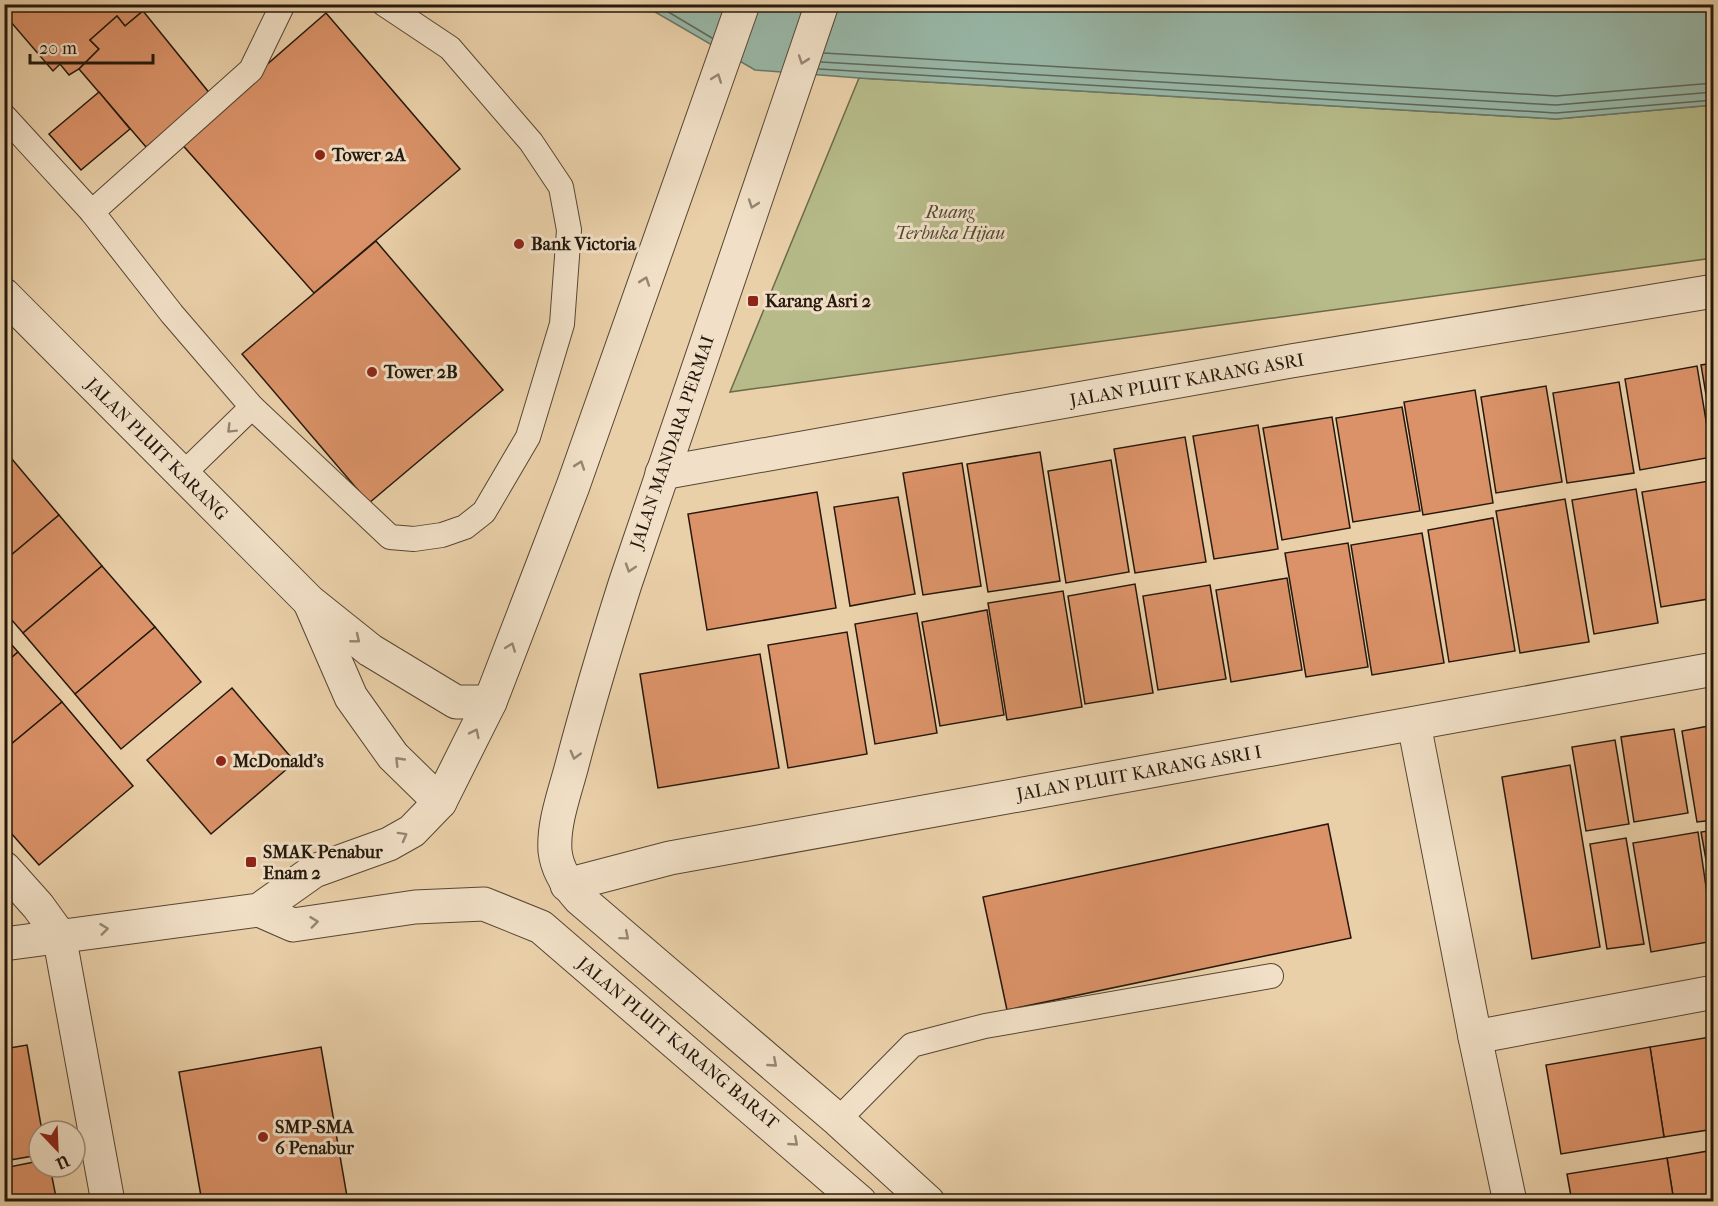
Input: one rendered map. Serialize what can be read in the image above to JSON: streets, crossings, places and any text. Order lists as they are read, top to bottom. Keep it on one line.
{"streets":{"street":["JALAN PLUIT KARANG ASRI","JALAN MANDARA PERMAI","JALAN PLUIT KARANG","JALAN PLUIT KARANG ASRI I","JALAN PLUIT KARANG BARAT"]},"crossings":[["JALAN PLUIT KARANG ASRI","JALAN MANDARA PERMAI"],["JALAN MANDARA PERMAI","JALAN PLUIT KARANG ASRI I"]],"parks":["Ruang Terbuka Hijau"],"places":{"other":["Tower 2A","Bank Victoria","Tower 2B","McDonald's","SMP-SMA 6 Penabur"],"transit":["Karang Asri 2","SMAK Penabur Enam 2"]},"scale_bar":"20 m","north":"bottom right"}
